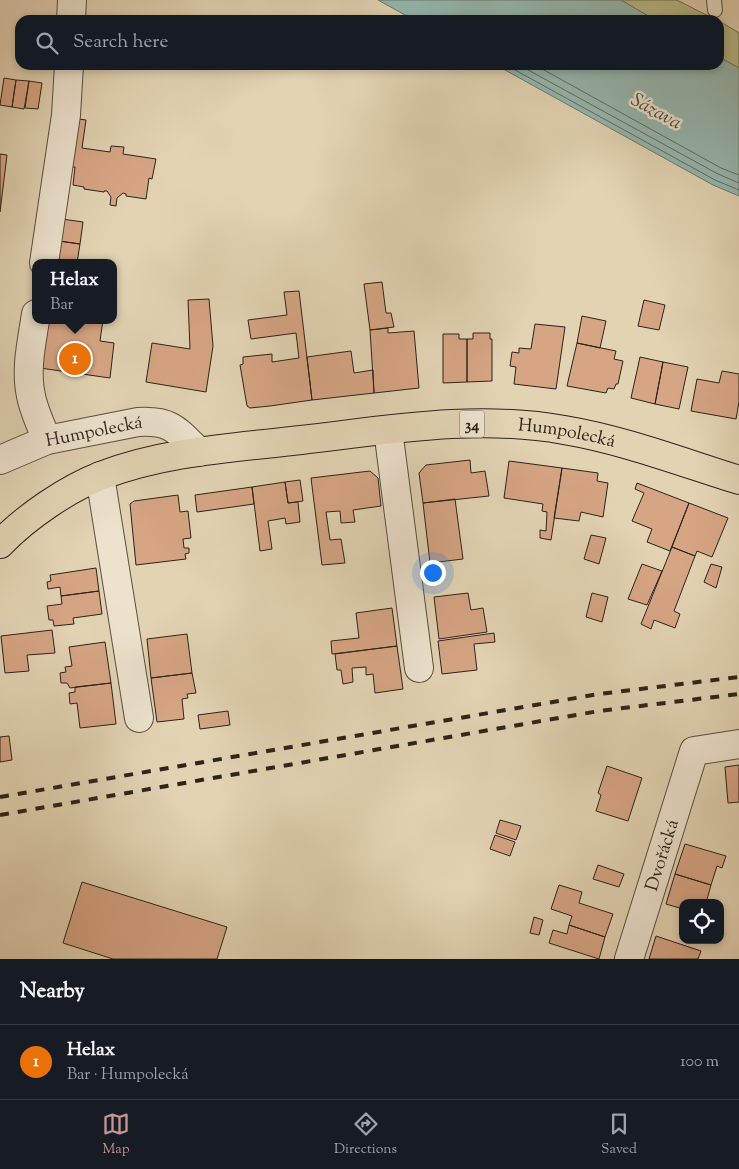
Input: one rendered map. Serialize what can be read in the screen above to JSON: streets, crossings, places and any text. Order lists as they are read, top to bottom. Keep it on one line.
{"streets":{"main road":["34","Humpolecká"],"street":["Dvořácká"]},"water":["Sázava"],"page":{"search":"Search here","popup":["Helax","Bar"],"pins":"1","heading":"Nearby","list":[{"mark":"1","name":"Helax","note":"Bar · Humpolecká","value":"100 m"}],"nav":["Map","Directions","Saved"]}}
